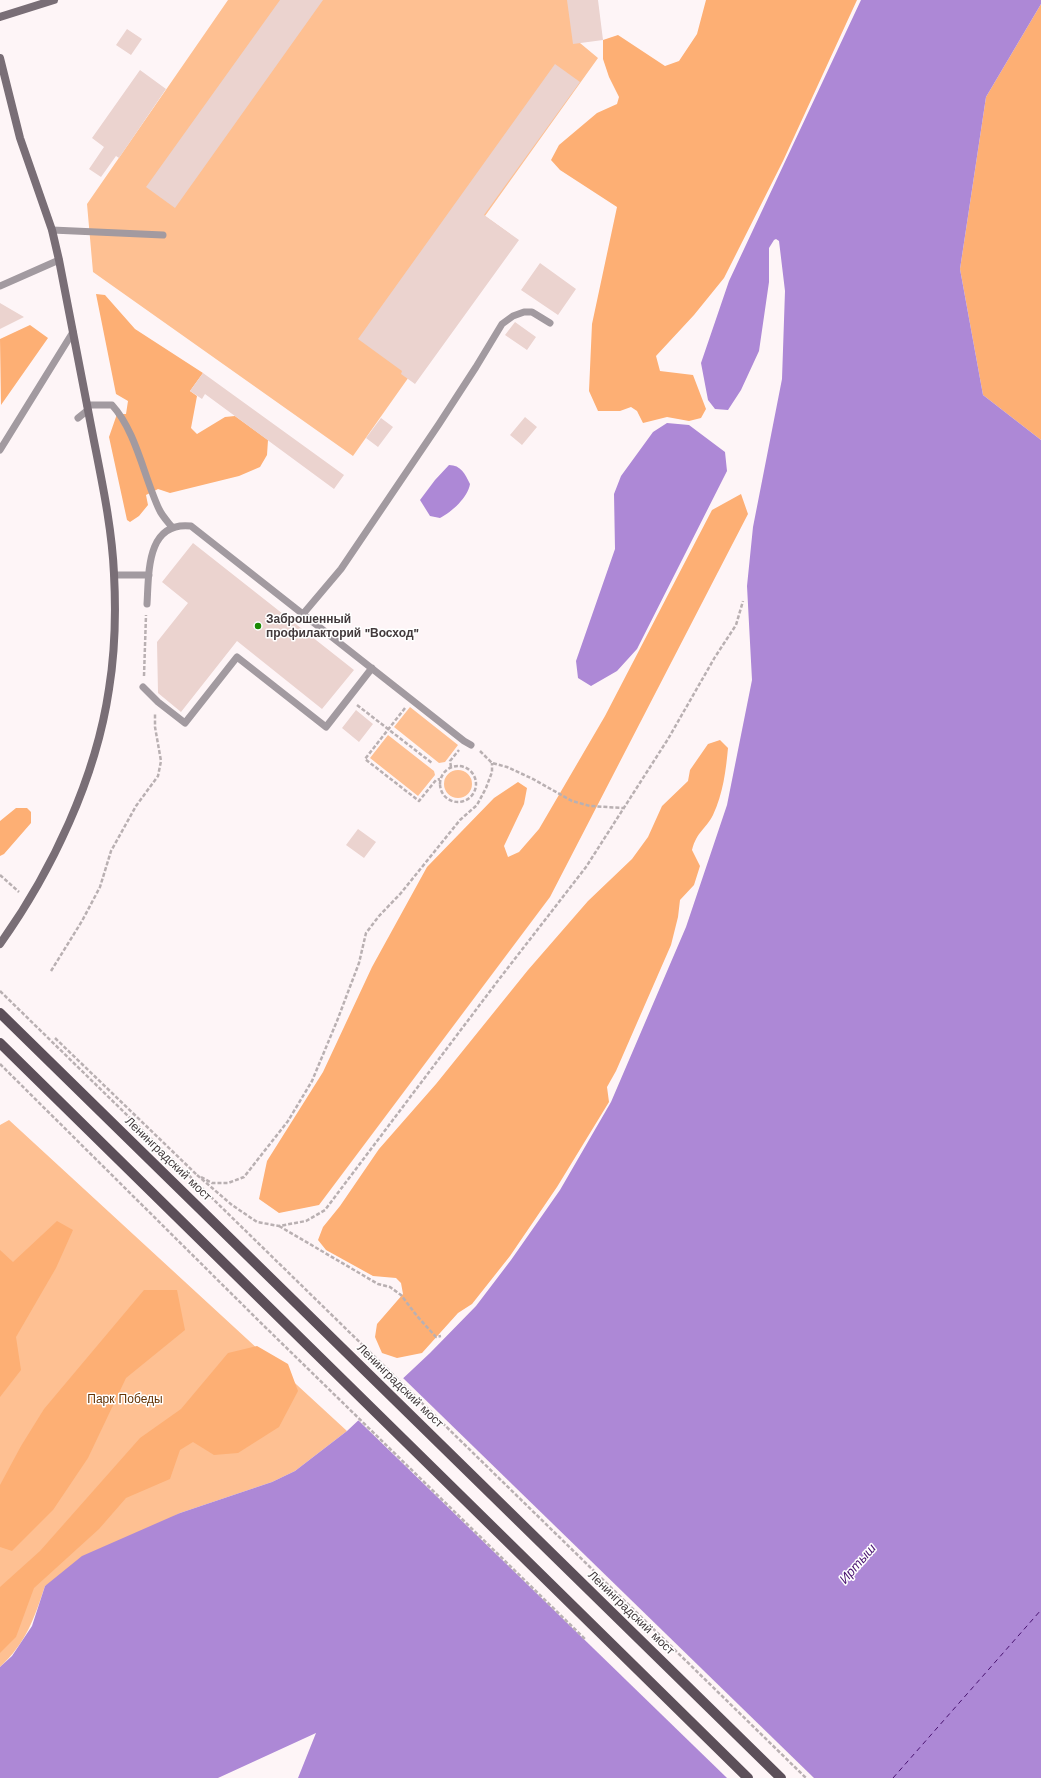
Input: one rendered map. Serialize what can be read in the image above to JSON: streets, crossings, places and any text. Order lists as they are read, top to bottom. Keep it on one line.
{"streets":{"main road":["Ленинградский мост"]},"water":["Иртыш"],"parks":["Парк Победы"],"places":["Заброшенный профилакторий \"Восход\""]}
